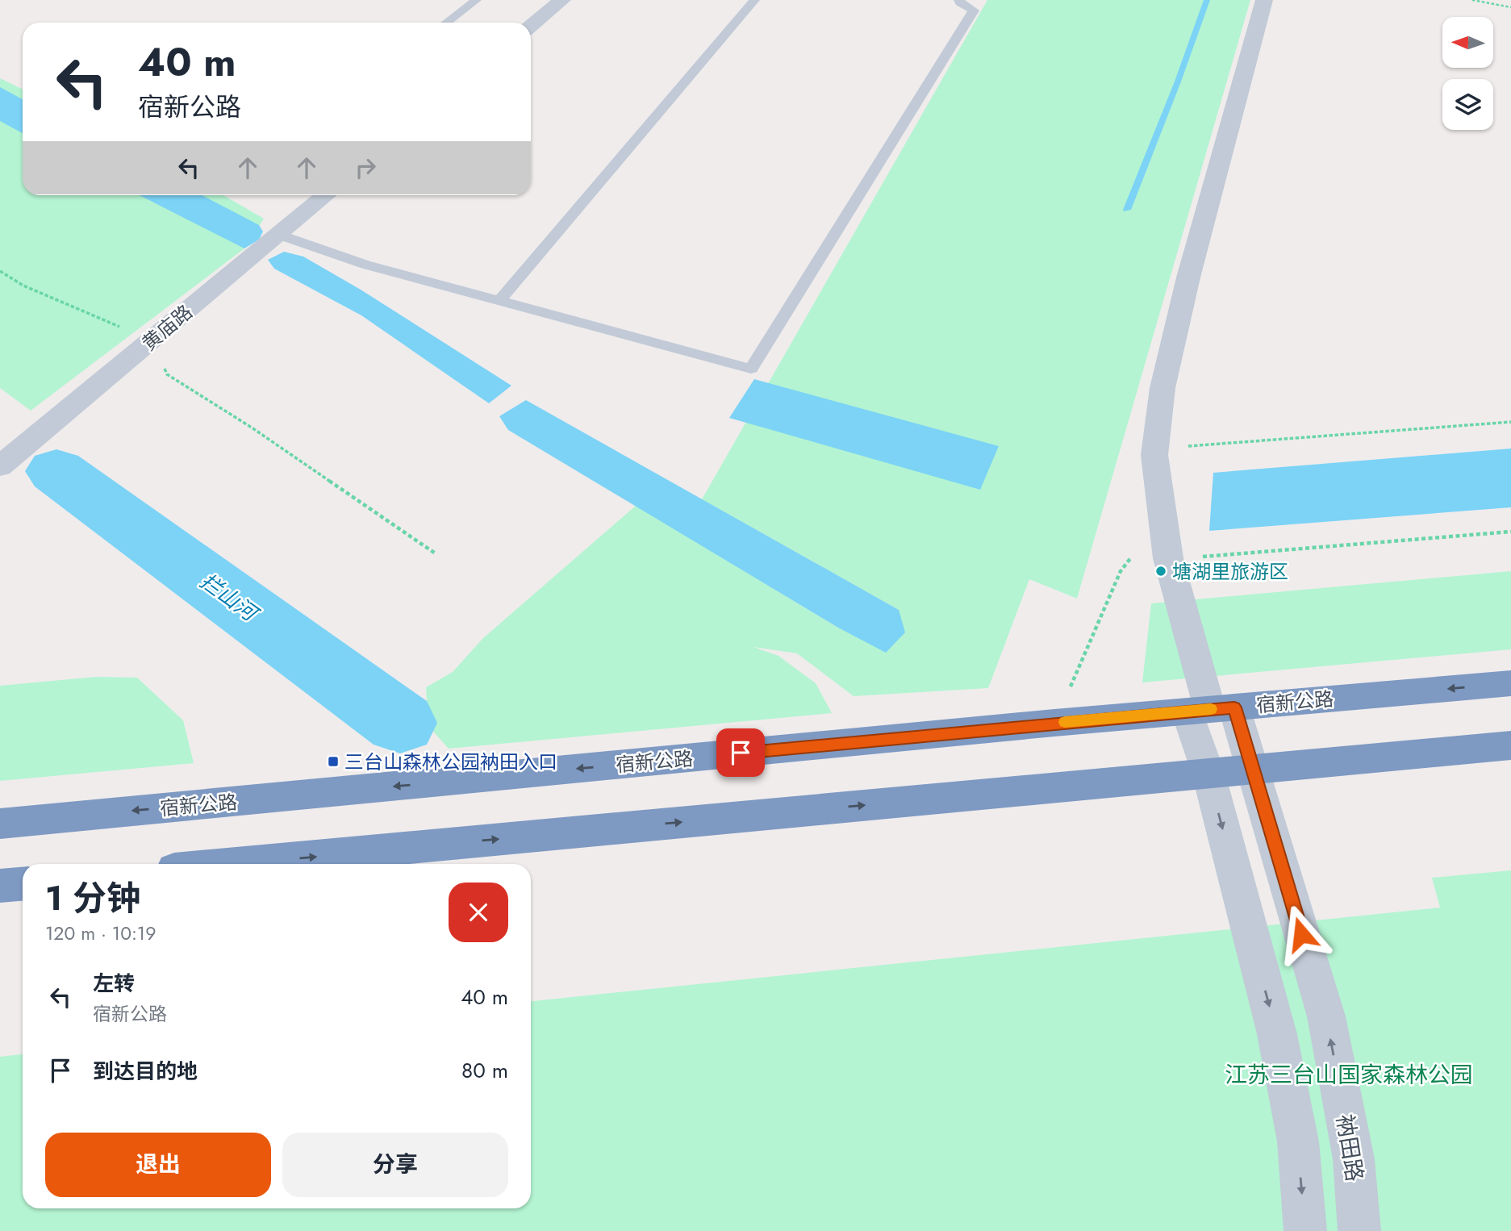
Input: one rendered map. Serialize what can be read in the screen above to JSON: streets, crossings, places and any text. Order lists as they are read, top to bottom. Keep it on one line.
{"streets":{"highway":["宿新公路"],"street":["黄庙路","衲田路"]},"crossings":[["宿新公路","衲田路"]],"water":["拦山河"],"parks":["江苏三台山国家森林公园"],"places":{"other":["塘湖里旅游区"],"transit":["三台山森林公园衲田入口"]},"north":"left","page":{"turn":["40 m","宿新公路"],"heading":["1 分钟","120 m · 10:19"],"list":[{"name":"左转","note":"宿新公路","value":"40 m"},{"name":"到达目的地","value":"80 m"}],"buttons":["退出","分享"]}}
